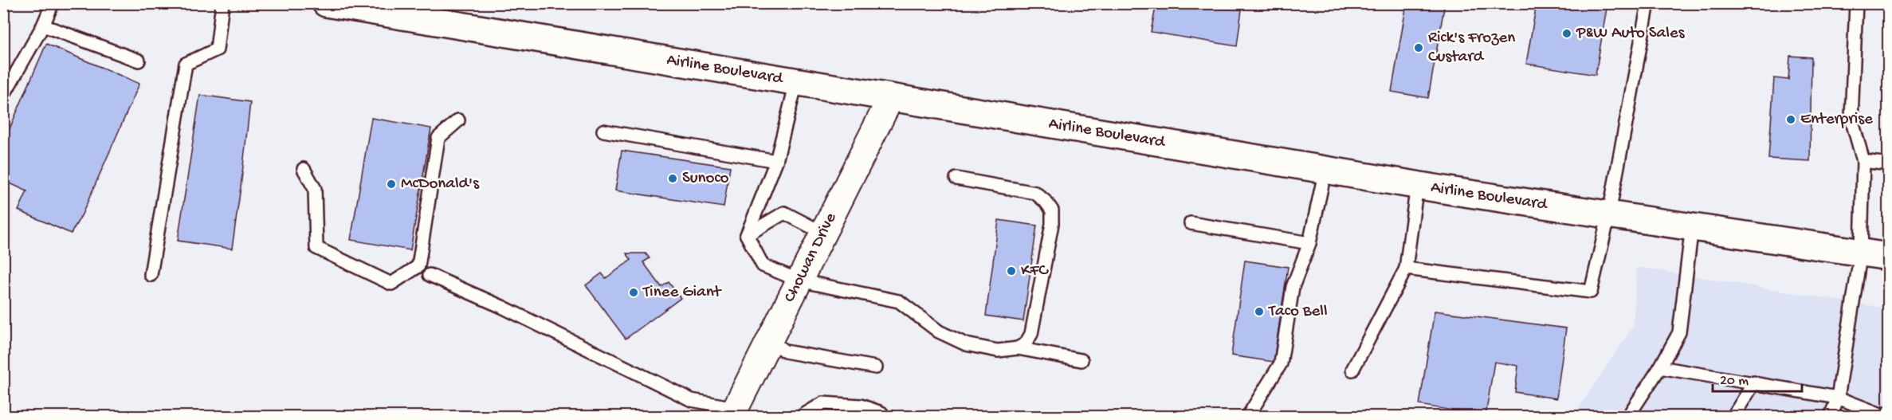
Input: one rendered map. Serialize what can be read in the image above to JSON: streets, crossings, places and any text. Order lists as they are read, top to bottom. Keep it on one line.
{"streets":{"main road":["Airline Boulevard"],"street":["Chowan Drive"]},"crossings":[["Airline Boulevard","Chowan Drive"]],"places":["P&W Auto Sales","Rick's Frozen Custard","Enterprise","Sunoco","McDonald's","KFC","Tinee Giant","Taco Bell"],"scale_bar":"20 m"}
